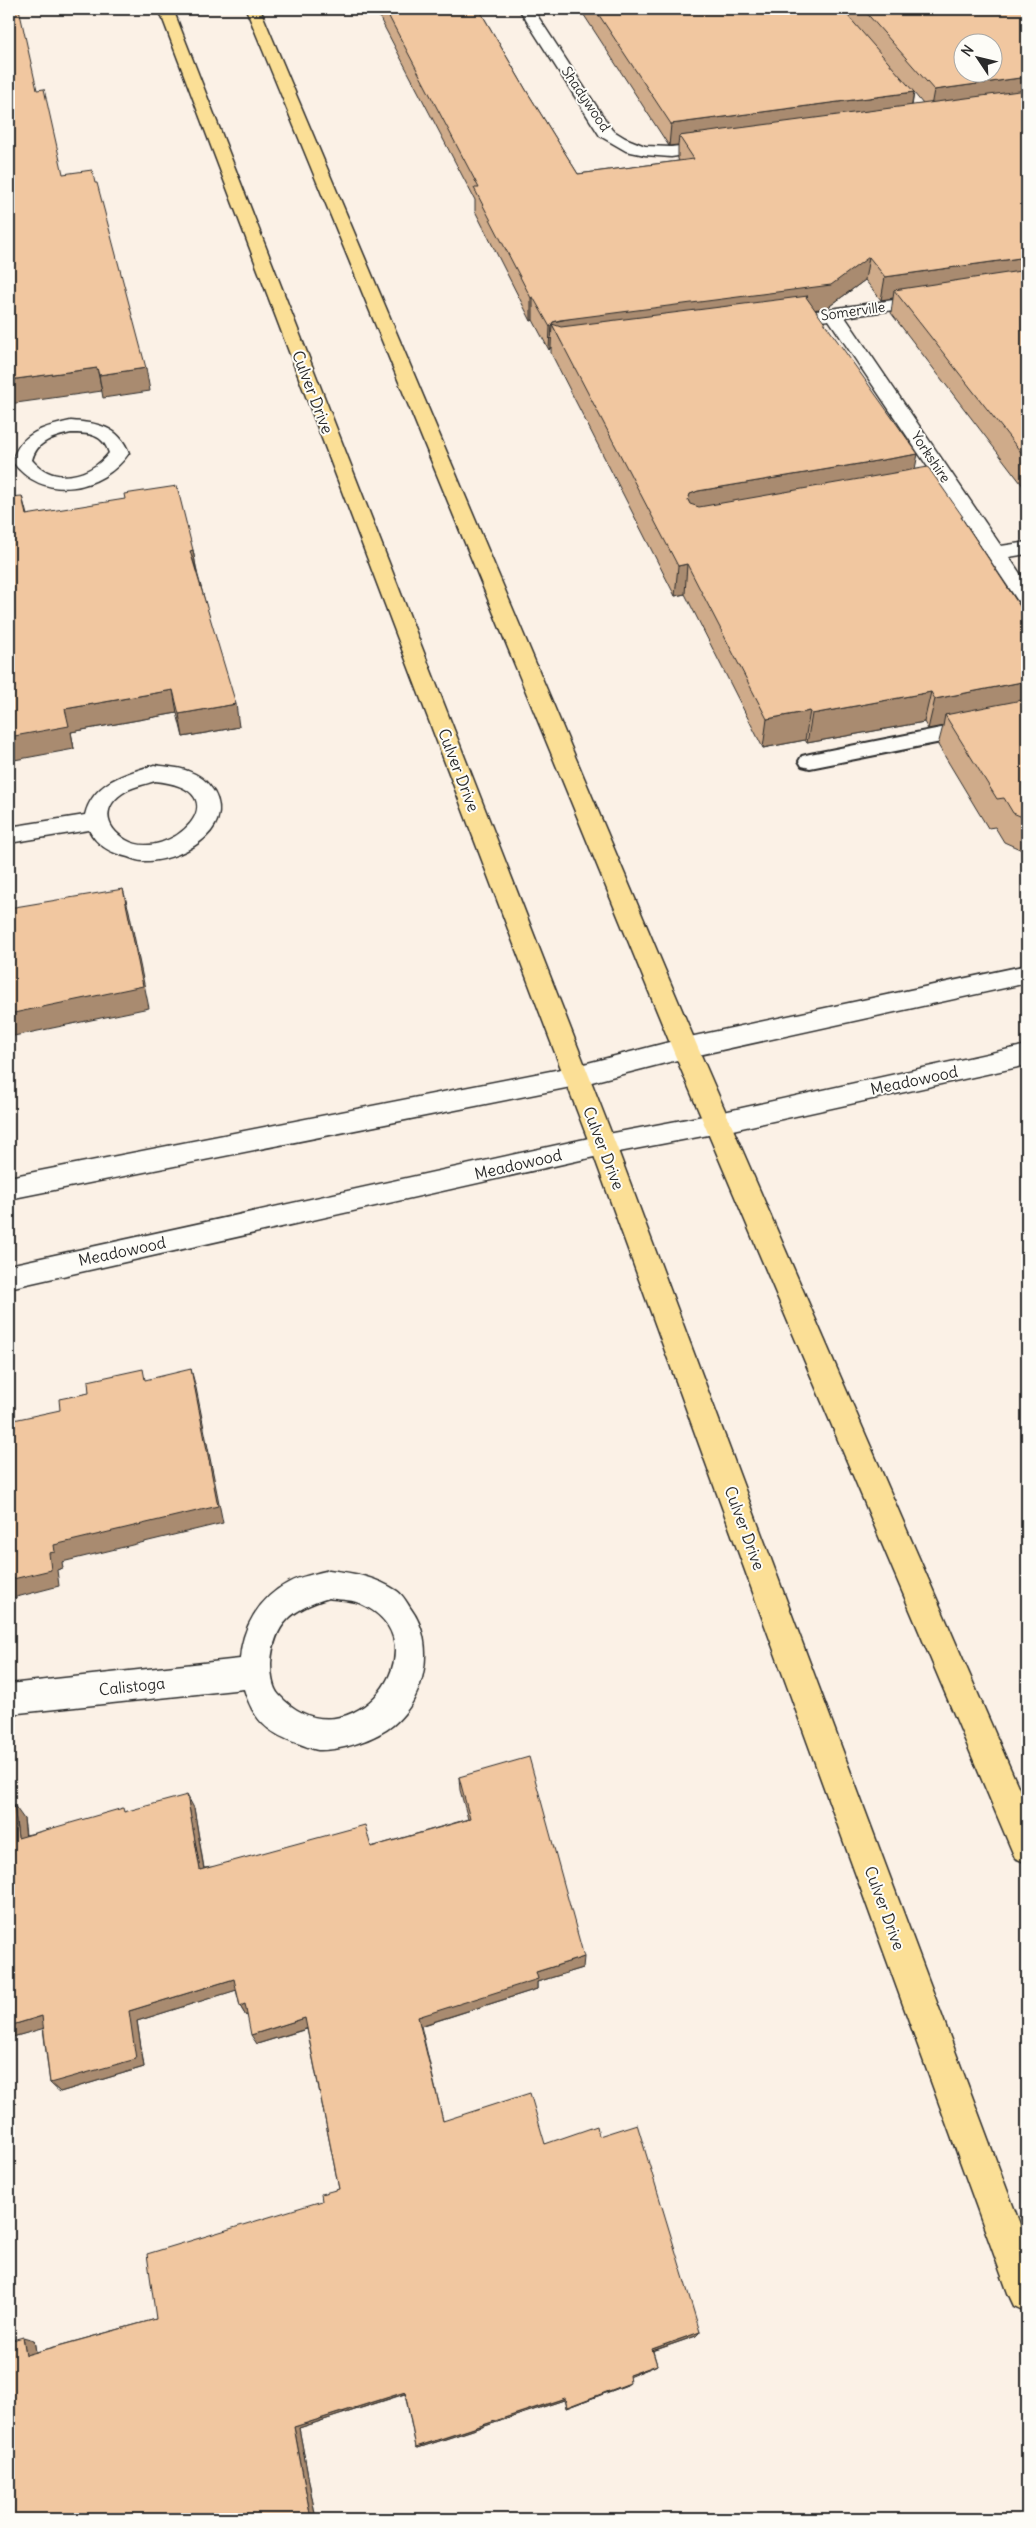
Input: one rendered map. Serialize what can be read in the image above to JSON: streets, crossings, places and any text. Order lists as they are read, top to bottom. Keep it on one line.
{"streets":{"main road":["Culver Drive"],"street":["Shadywood","Somerville","Yorkshire","Meadowood","Calistoga"]},"crossings":[["Somerville","Yorkshire"],["Culver Drive","Meadowood"]],"north":"top left"}
